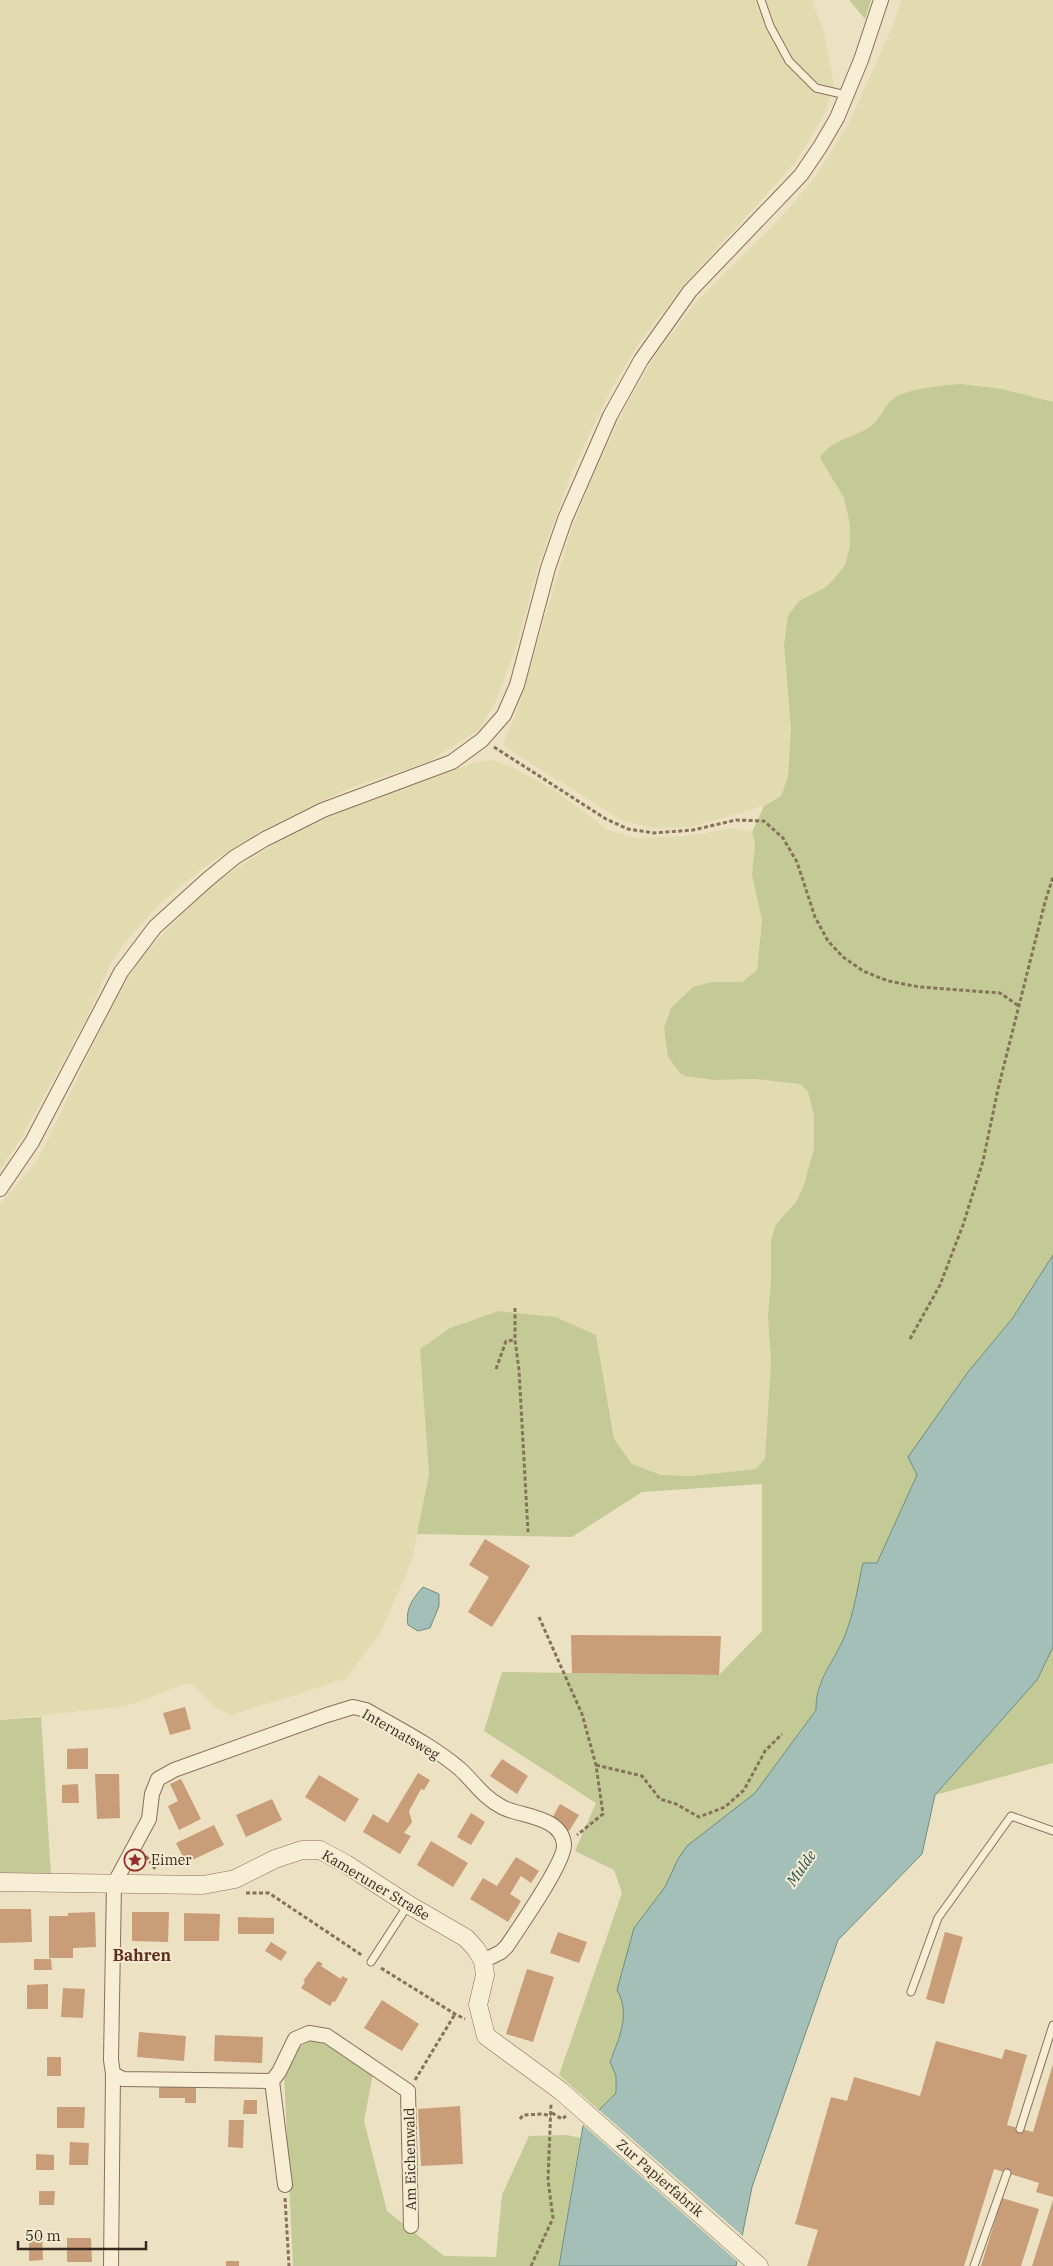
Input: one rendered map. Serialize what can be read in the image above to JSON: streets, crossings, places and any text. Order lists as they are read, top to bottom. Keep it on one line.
{"streets":{"street":["Internatsweg","Kameruner Straße","Am Eichenwald","Zur Papierfabrik"]},"crossings":[["Internatsweg","Kameruner Straße"]],"districts":["Bahren"],"water":["Mulde"],"places":{"place":["Eimer"]},"scale_bar":"50 m"}
